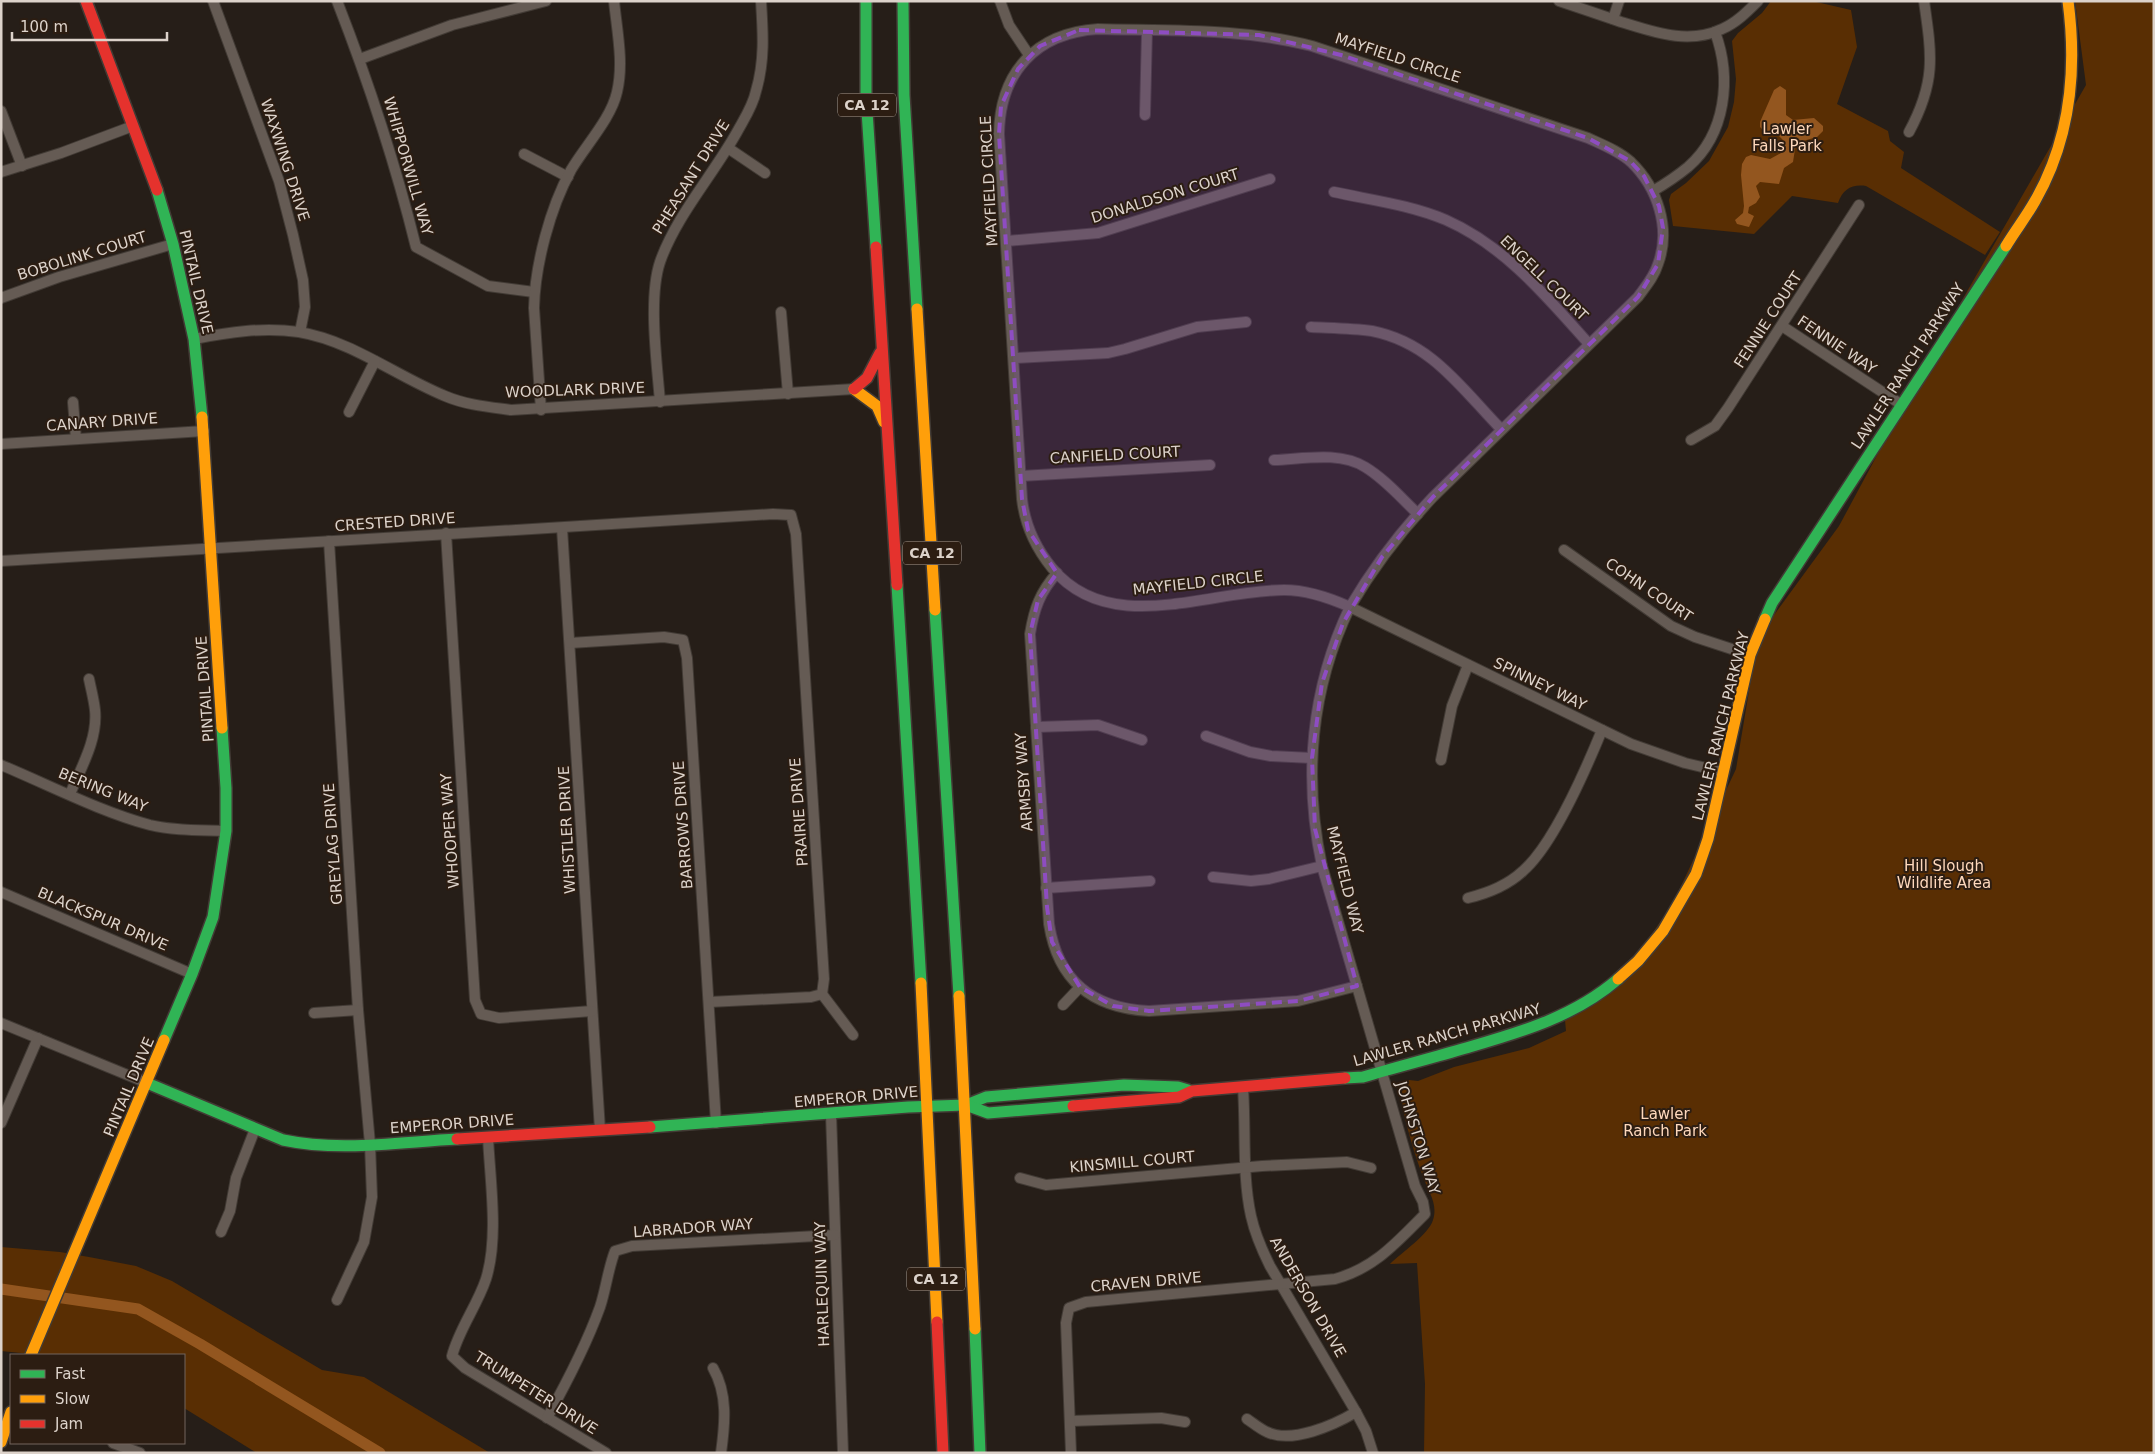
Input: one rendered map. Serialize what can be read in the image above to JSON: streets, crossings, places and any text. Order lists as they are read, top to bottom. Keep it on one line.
{"streets":{"main road":["CA 12","PINTAIL DRIVE","LAWLER RANCH PARKWAY","EMPEROR DRIVE"],"street":["MAYFIELD CIRCLE","WAXWING DRIVE","WHIPPORWILL WAY","PHEASANT DRIVE","DONALDSON COURT","BOBOLINK COURT","ENGELL COURT","FENNIE COURT","FENNIE WAY","WOODLARK DRIVE","CANARY DRIVE","CANFIELD COURT","CRESTED DRIVE","COHN COURT","SPINNEY WAY","ARMSBY WAY","BERING WAY","PRAIRIE DRIVE","BARROWS DRIVE","WHISTLER DRIVE","WHOOPER WAY","GREYLAG DRIVE","MAYFIELD WAY","BLACKSPUR DRIVE","JOHNSTON WAY","KINSMILL COURT","LABRADOR WAY","CRAVEN DRIVE","HARLEQUIN WAY","ANDERSON DRIVE","TRUMPETER DRIVE"]},"crossings":[["MAYFIELD CIRCLE","DONALDSON COURT"],["MAYFIELD CIRCLE","ENGELL COURT"],["MAYFIELD CIRCLE","CANFIELD COURT"],["MAYFIELD CIRCLE","SPINNEY WAY"],["MAYFIELD CIRCLE","ARMSBY WAY"],["MAYFIELD CIRCLE","MAYFIELD WAY"],["CA 12","LAWLER RANCH PARKWAY"],["CA 12","EMPEROR DRIVE"],["WAXWING DRIVE","WOODLARK DRIVE"],["PHEASANT DRIVE","WOODLARK DRIVE"],["BOBOLINK COURT","PINTAIL DRIVE"],["PINTAIL DRIVE","WOODLARK DRIVE"],["PINTAIL DRIVE","CANARY DRIVE"],["PINTAIL DRIVE","CRESTED DRIVE"],["PINTAIL DRIVE","BERING WAY"],["PINTAIL DRIVE","BLACKSPUR DRIVE"],["PINTAIL DRIVE","EMPEROR DRIVE"],["FENNIE COURT","FENNIE WAY"],["FENNIE WAY","LAWLER RANCH PARKWAY"],["LAWLER RANCH PARKWAY","COHN COURT"],["LAWLER RANCH PARKWAY","SPINNEY WAY"],["LAWLER RANCH PARKWAY","MAYFIELD WAY"],["LAWLER RANCH PARKWAY","EMPEROR DRIVE"],["LAWLER RANCH PARKWAY","JOHNSTON WAY"],["LAWLER RANCH PARKWAY","ANDERSON DRIVE"],["CRESTED DRIVE","PRAIRIE DRIVE"],["CRESTED DRIVE","WHISTLER DRIVE"],["CRESTED DRIVE","WHOOPER WAY"],["CRESTED DRIVE","GREYLAG DRIVE"],["SPINNEY WAY","MAYFIELD WAY"],["ARMSBY WAY","MAYFIELD WAY"],["BARROWS DRIVE","WHISTLER DRIVE"],["BARROWS DRIVE","EMPEROR DRIVE"],["WHISTLER DRIVE","WHOOPER WAY"],["WHISTLER DRIVE","EMPEROR DRIVE"],["GREYLAG DRIVE","EMPEROR DRIVE"],["MAYFIELD WAY","JOHNSTON WAY"],["EMPEROR DRIVE","HARLEQUIN WAY"],["EMPEROR DRIVE","TRUMPETER DRIVE"],["JOHNSTON WAY","CRAVEN DRIVE"],["JOHNSTON WAY","ANDERSON DRIVE"],["KINSMILL COURT","ANDERSON DRIVE"],["LABRADOR WAY","HARLEQUIN WAY"],["LABRADOR WAY","TRUMPETER DRIVE"],["CRAVEN DRIVE","ANDERSON DRIVE"]],"parks":["Lawler Falls Park","Hill Slough Wildlife Area","Lawler Ranch Park"],"legend":["Fast","Slow","Jam"],"scale_bar":"100 m"}
